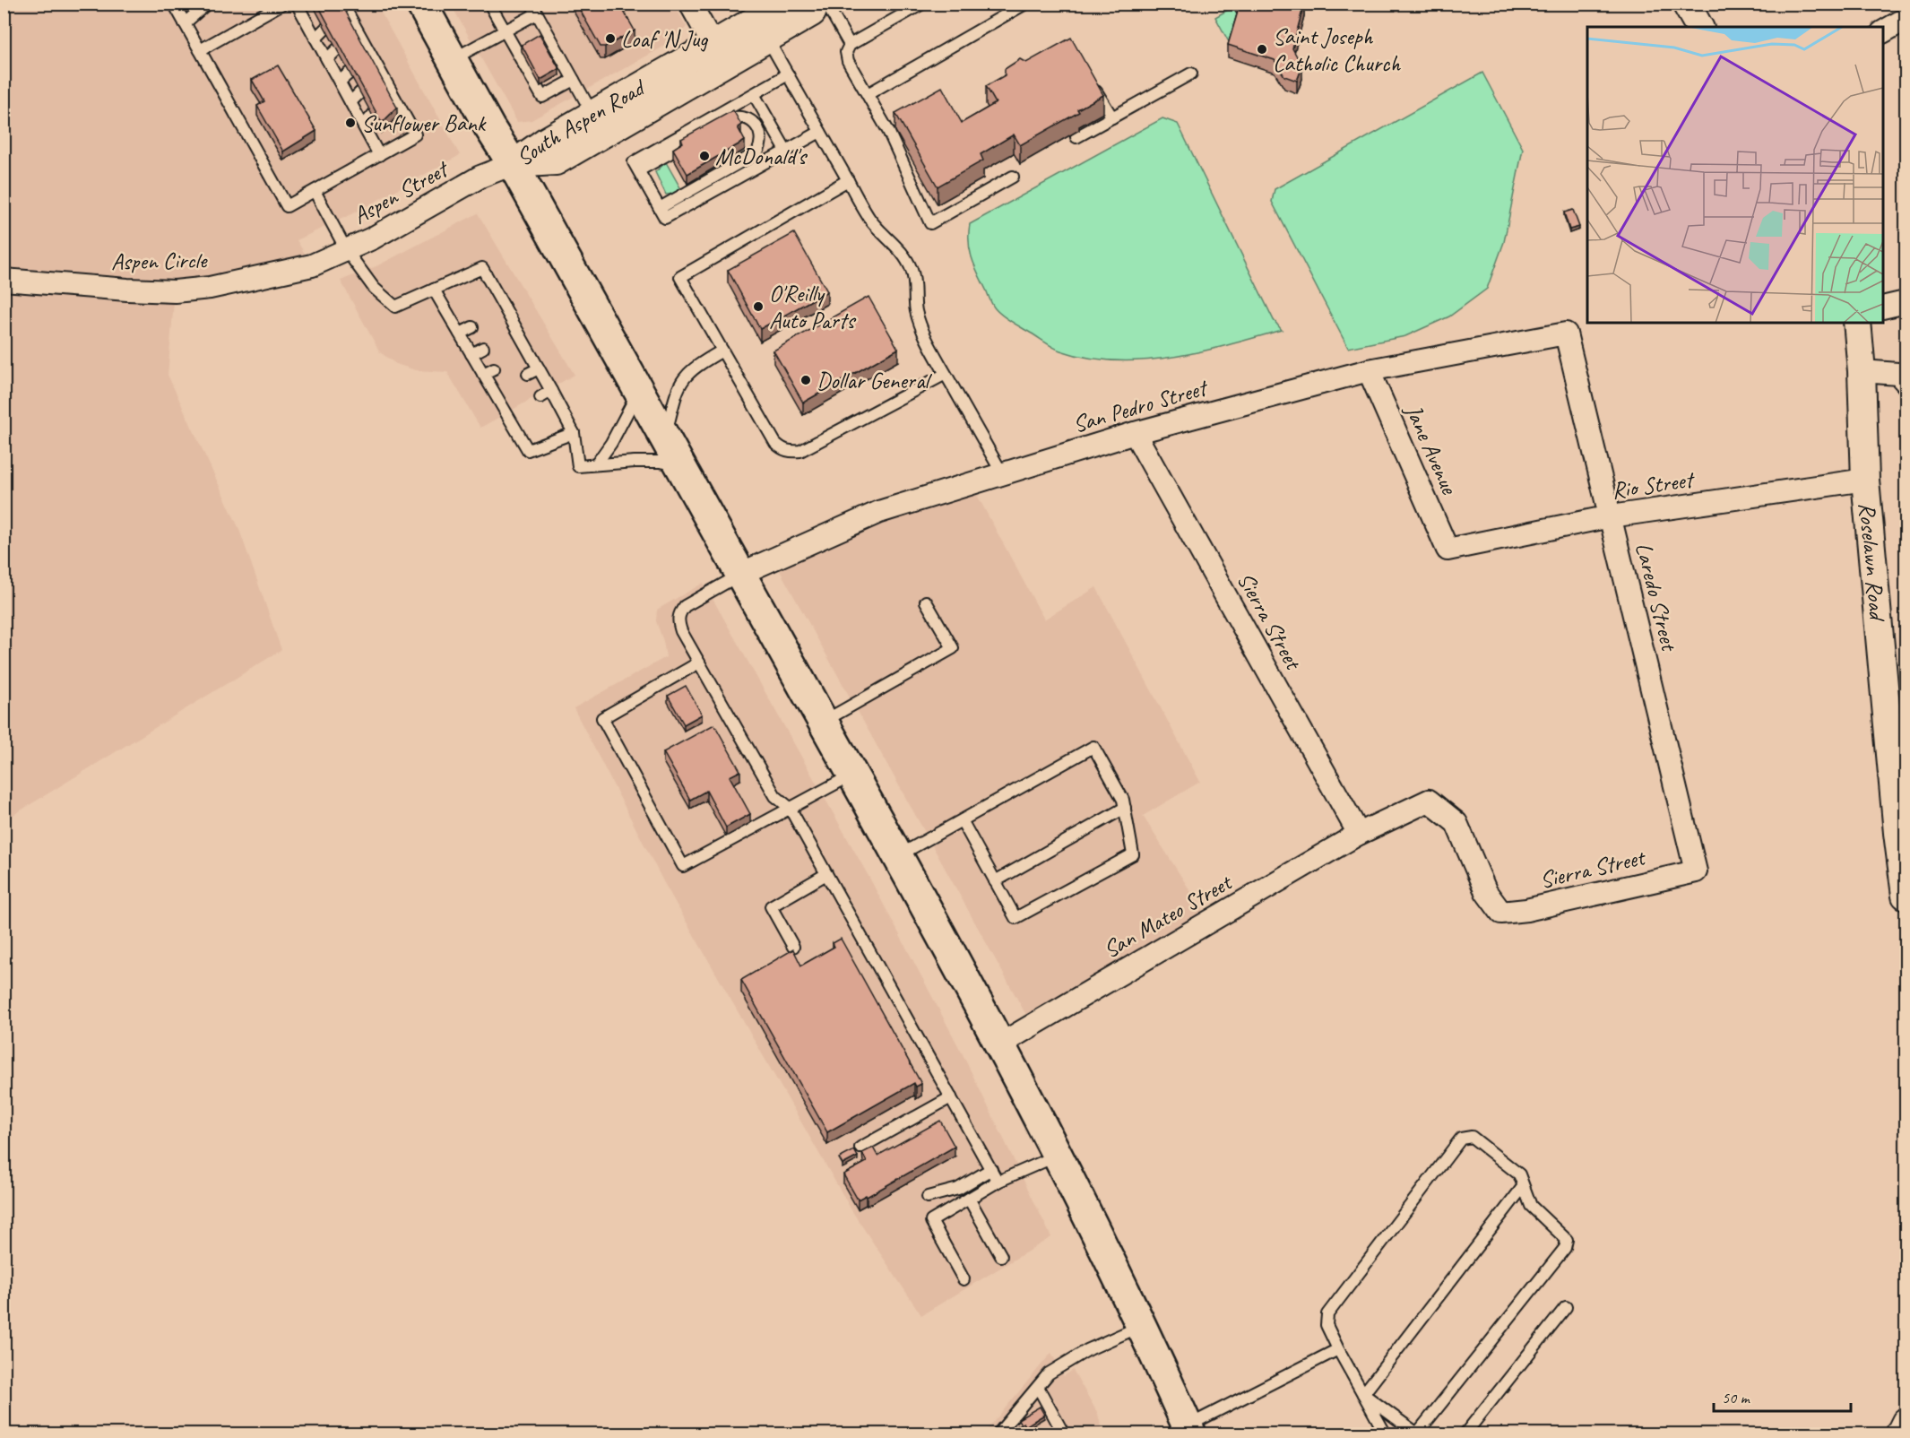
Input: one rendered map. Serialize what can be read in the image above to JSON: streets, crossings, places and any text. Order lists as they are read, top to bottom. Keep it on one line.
{"streets":{"street":["South Aspen Road","Aspen Street","Aspen Circle","San Pedro Street","Jane Avenue","Rio Street","Roselawn Road","Laredo Street","Sierra Street","San Mateo Street"]},"crossings":[["South Aspen Road","Aspen Street"],["Aspen Street","Aspen Circle"],["San Pedro Street","Jane Avenue"],["San Pedro Street","Laredo Street"],["San Pedro Street","Sierra Street"],["Jane Avenue","Rio Street"],["Rio Street","Roselawn Road"],["Rio Street","Laredo Street"],["Laredo Street","Sierra Street"],["Sierra Street","San Mateo Street"]],"places":["Loaf 'N Jug","Saint Joseph Catholic Church","Sunflower Bank","McDonald's","O'Reilly Auto Parts","Dollar General"],"scale_bar":"50 m"}
